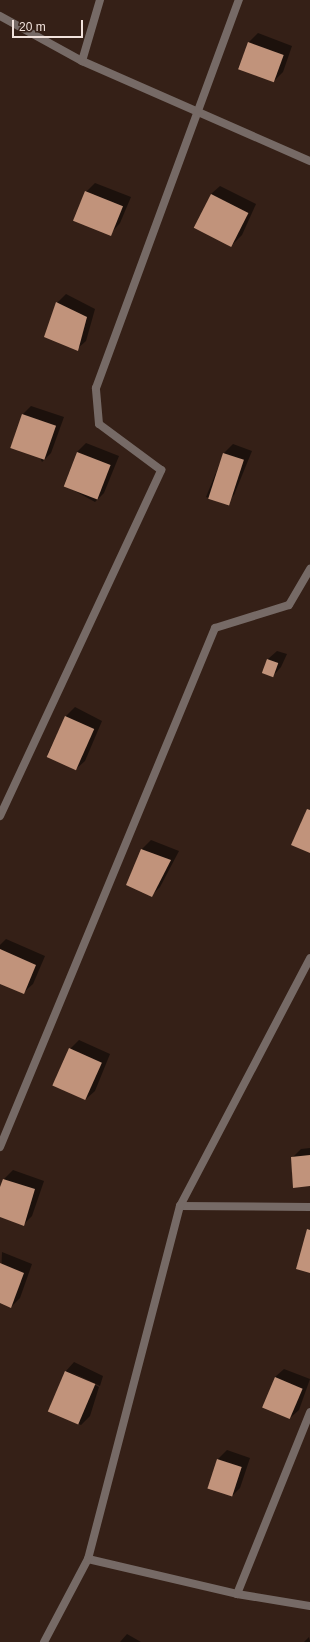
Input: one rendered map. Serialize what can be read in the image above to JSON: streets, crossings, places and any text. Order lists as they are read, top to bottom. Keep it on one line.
{"scale_bar":"20 m"}
